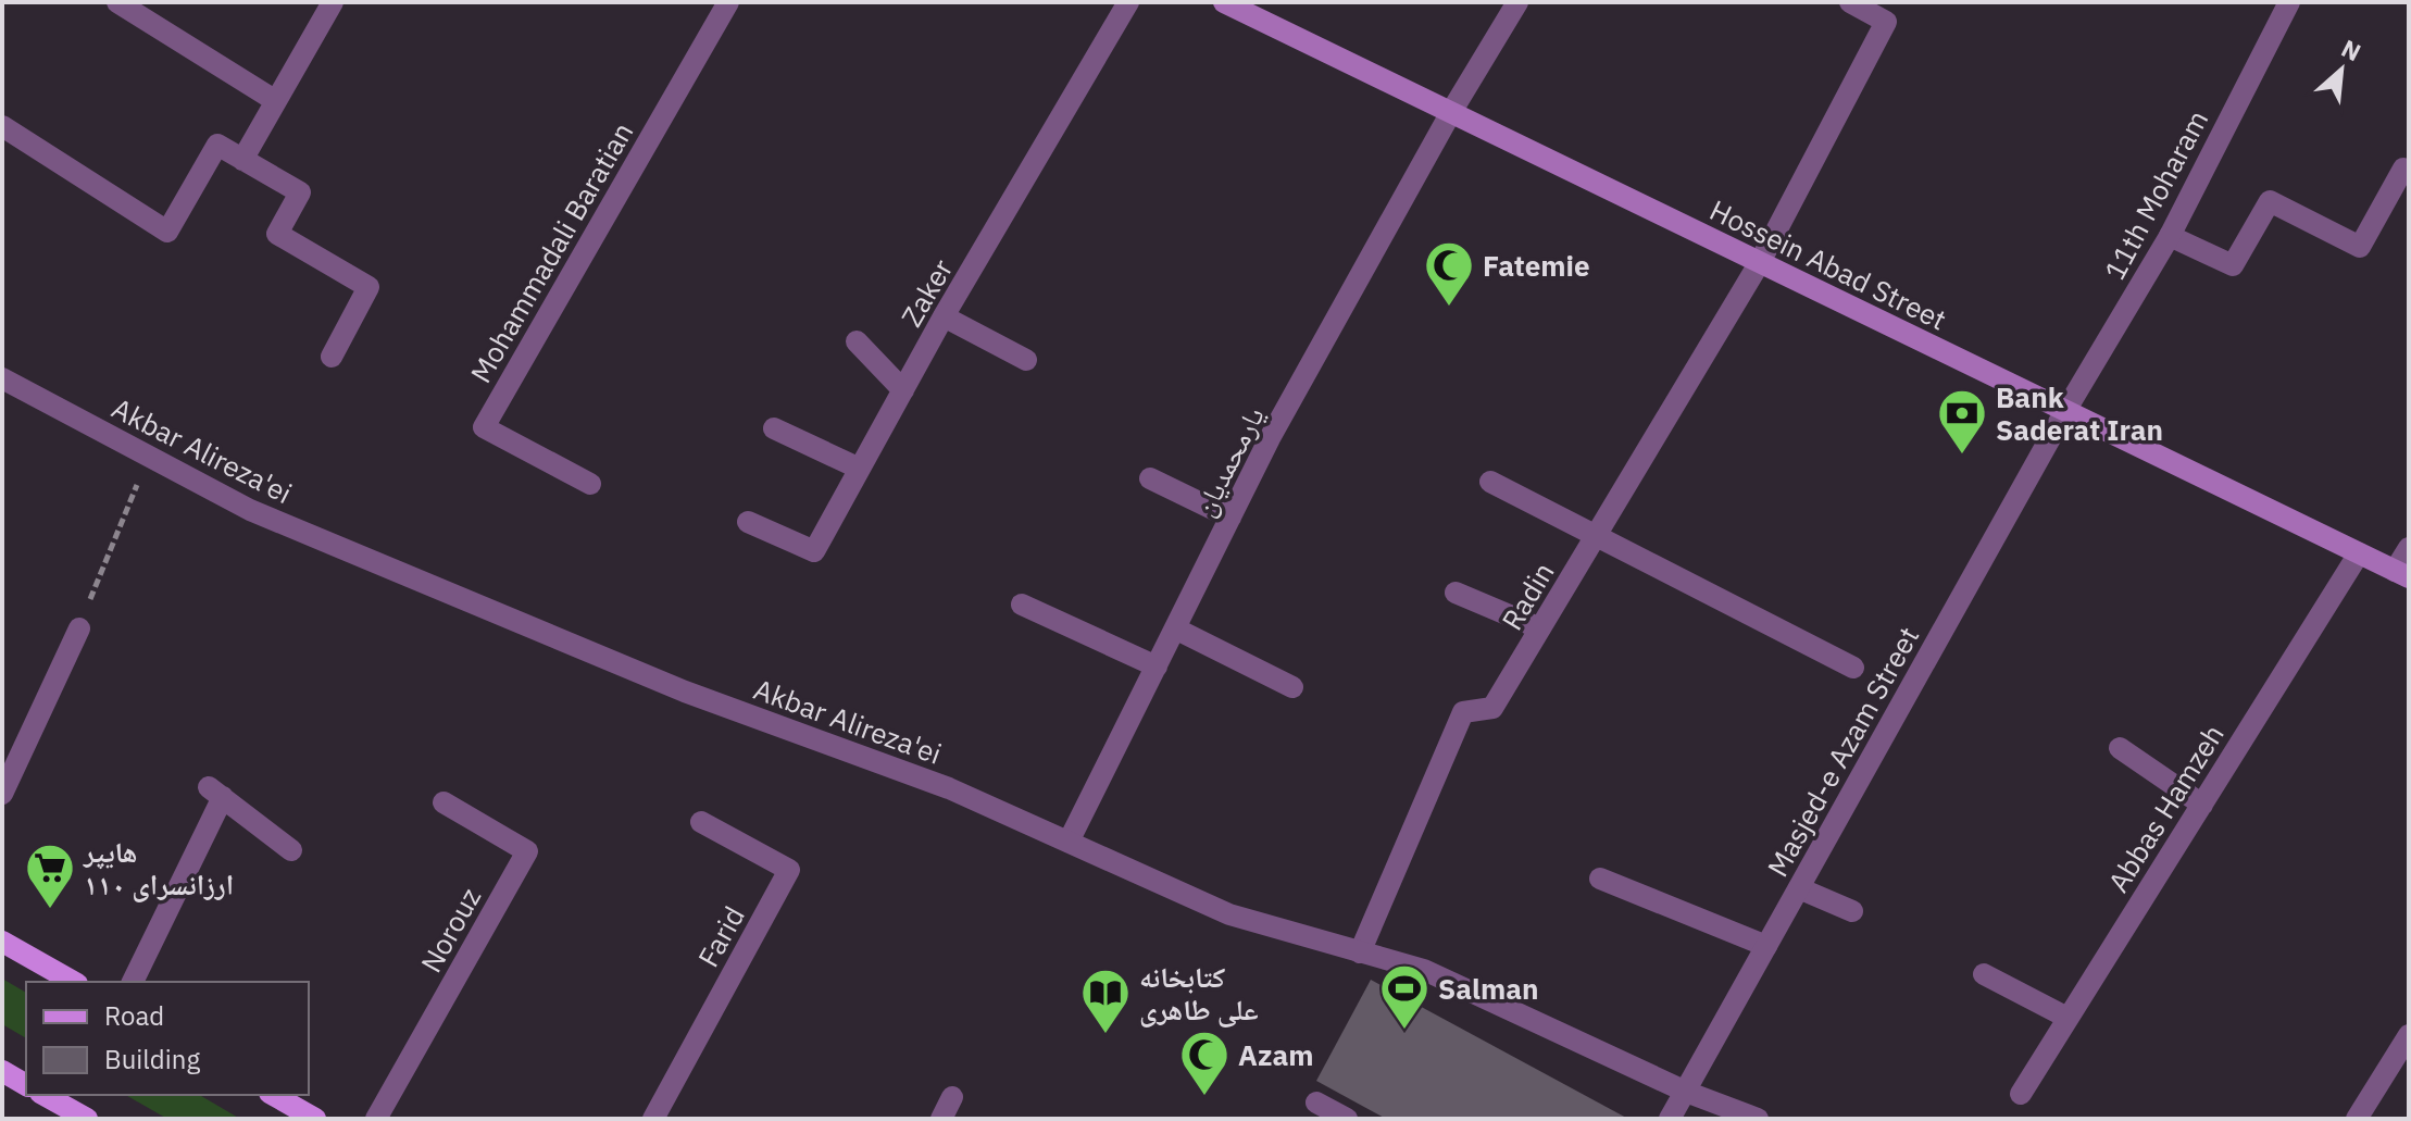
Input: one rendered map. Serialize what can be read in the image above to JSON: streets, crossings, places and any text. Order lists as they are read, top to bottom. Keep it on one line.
{"streets":{"main road":["Hossein Abad Street"],"street":["11th Moharam","Mohammadali Baratian","Zaker","Akbar Alireza'ei","یارمحمدیان","Radin","Masjed-e Azam Street","Abbas Hamzeh","Norouz","Farid"]},"crossings":[["11th Moharam","Hossein Abad Street"],["11th Moharam","Masjed-e Azam Street"],["Hossein Abad Street","یارمحمدیان"],["Hossein Abad Street","Radin"],["Hossein Abad Street","Masjed-e Azam Street"],["Hossein Abad Street","Abbas Hamzeh"],["Akbar Alireza'ei","یارمحمدیان"],["Akbar Alireza'ei","Radin"],["Akbar Alireza'ei","Masjed-e Azam Street"]],"places":{"mosque":["Fatemie","Azam"],"bank":["Bank Saderat Iran"],"supermarket":["هایپر ارزانسرای ۱۱۰"],"sports":["Salman"],"library":["کتابخانه علی طاهری"]},"legend":["Road","Building"],"north":"top right"}
